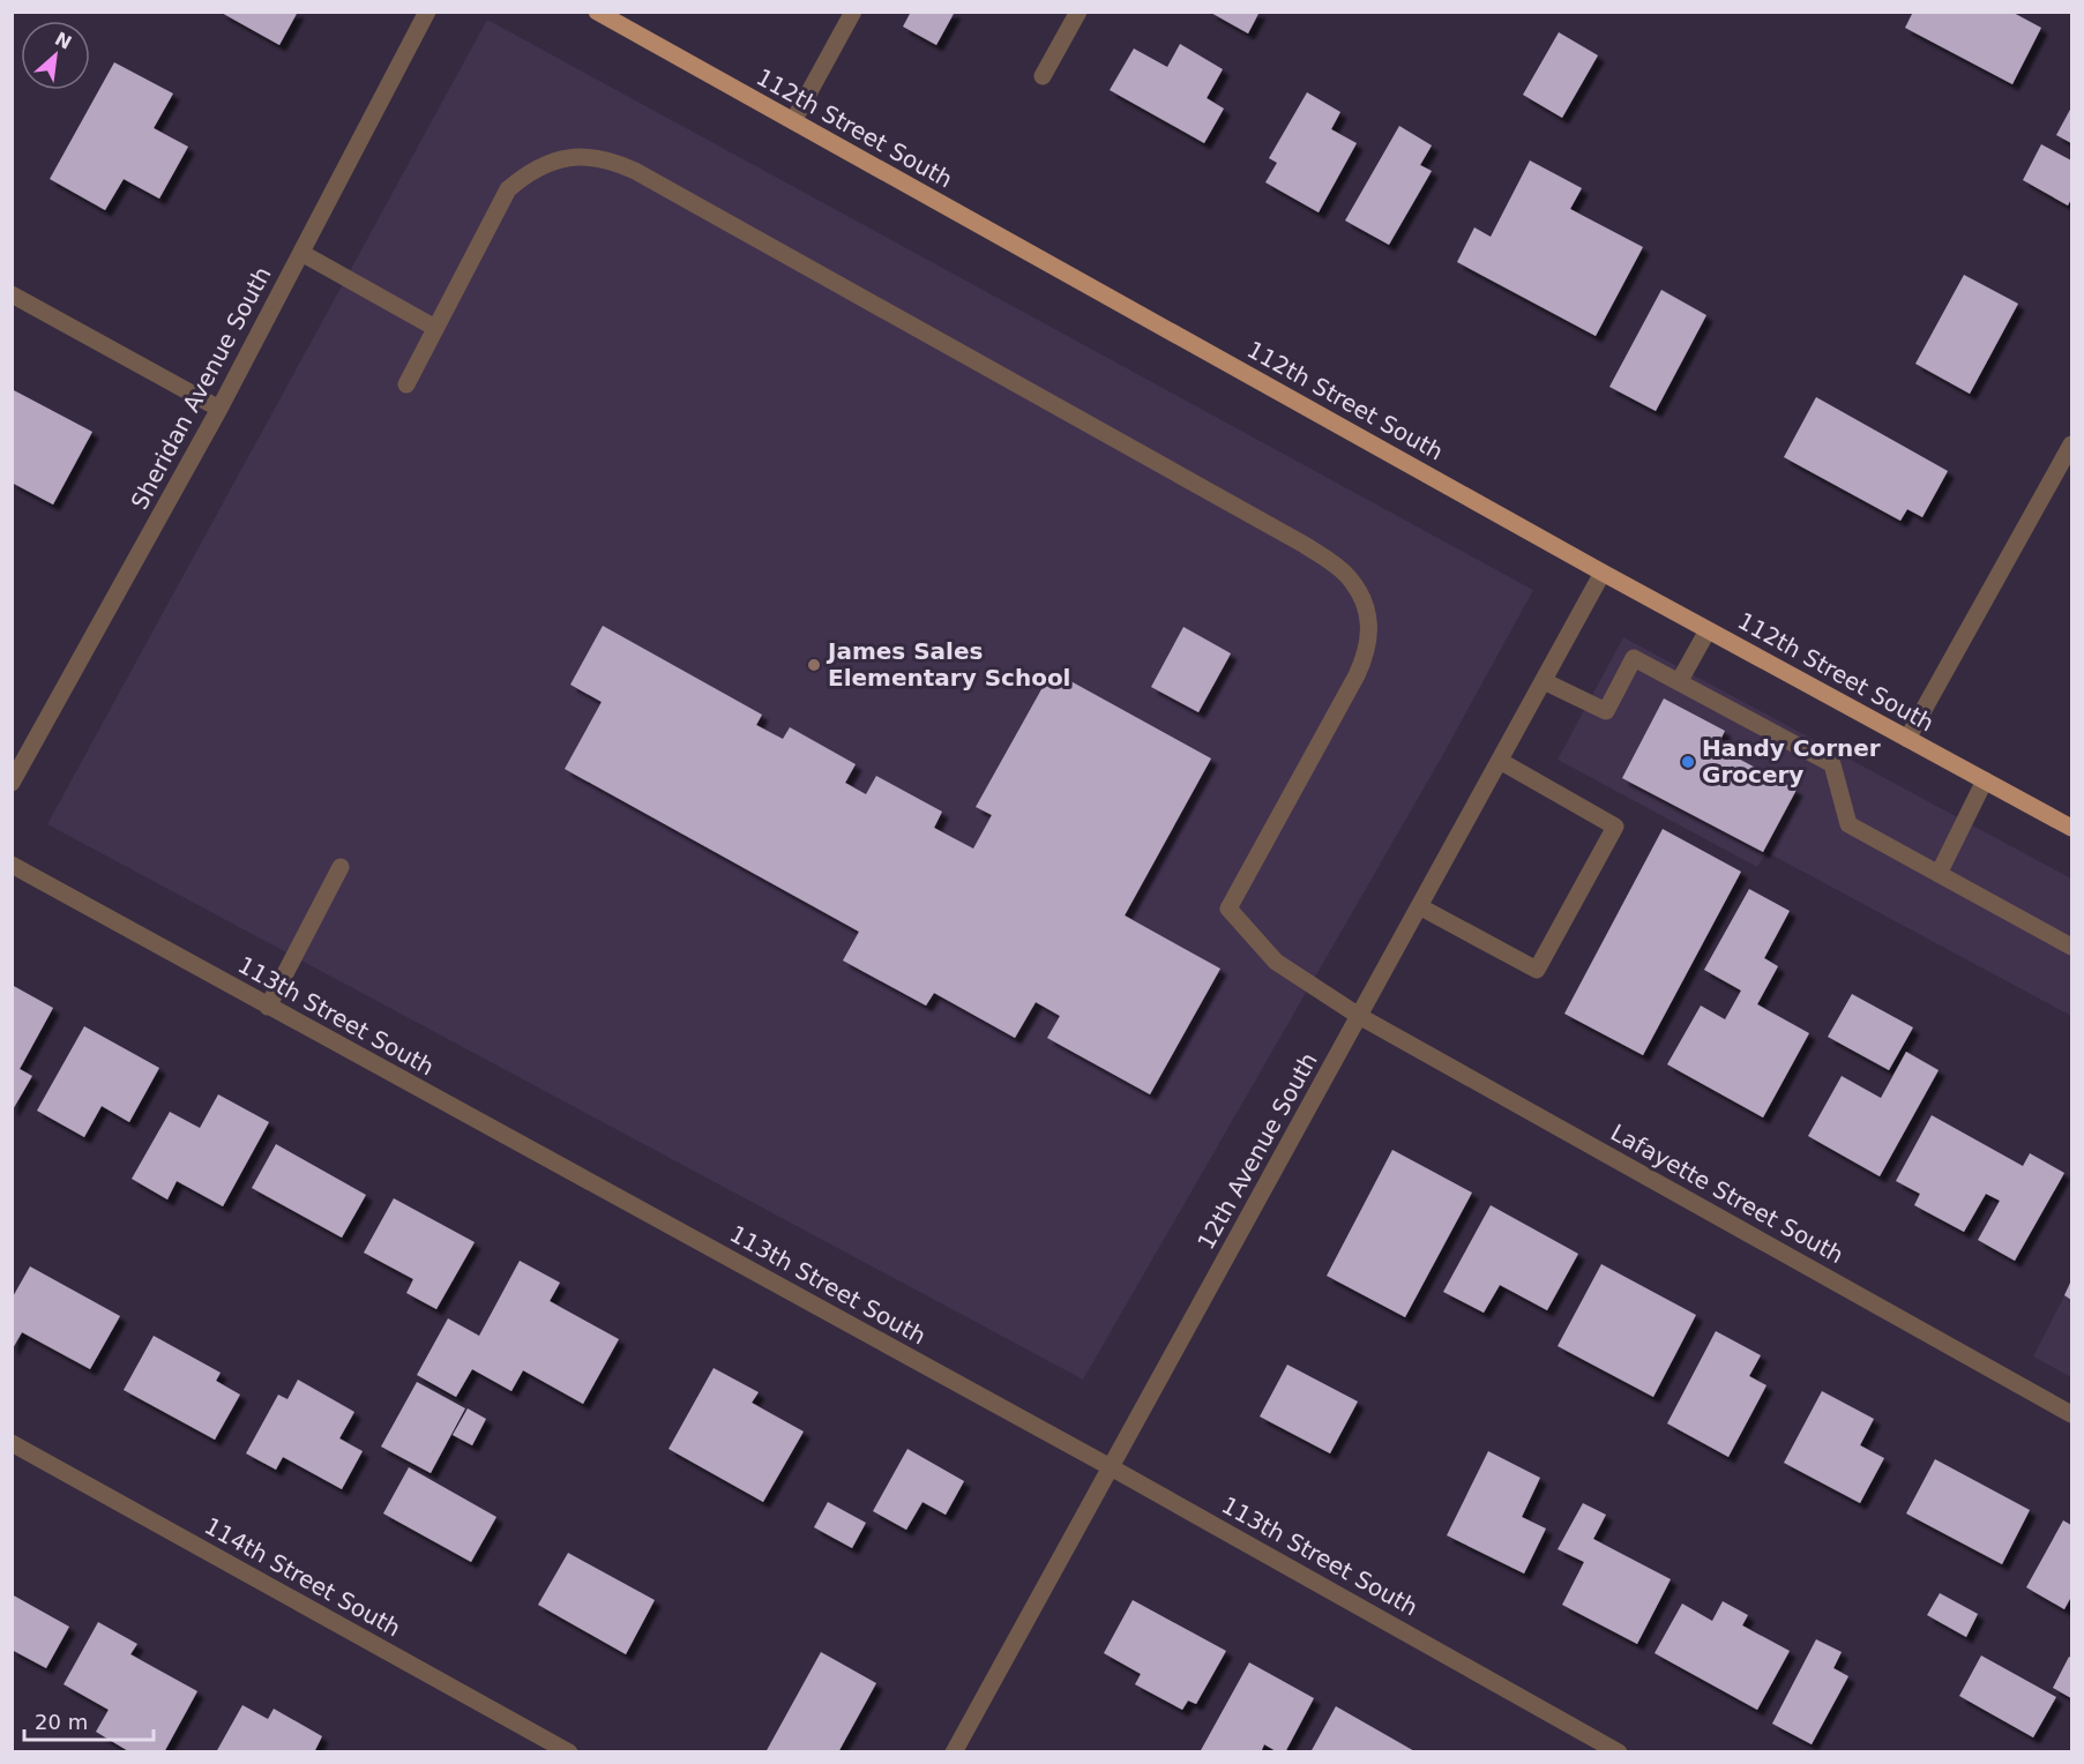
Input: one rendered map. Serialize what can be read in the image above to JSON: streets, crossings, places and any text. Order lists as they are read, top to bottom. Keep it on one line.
{"streets":{"main road":["112th Street South"],"street":["Sheridan Avenue South","113th Street South","12th Avenue South","Lafayette Street South","114th Street South"]},"crossings":[["112th Street South","12th Avenue South"],["113th Street South","12th Avenue South"],["12th Avenue South","Lafayette Street South"]],"places":["James Sales Elementary School","Handy Corner Grocery"],"scale_bar":"20 m","north":"top right"}
